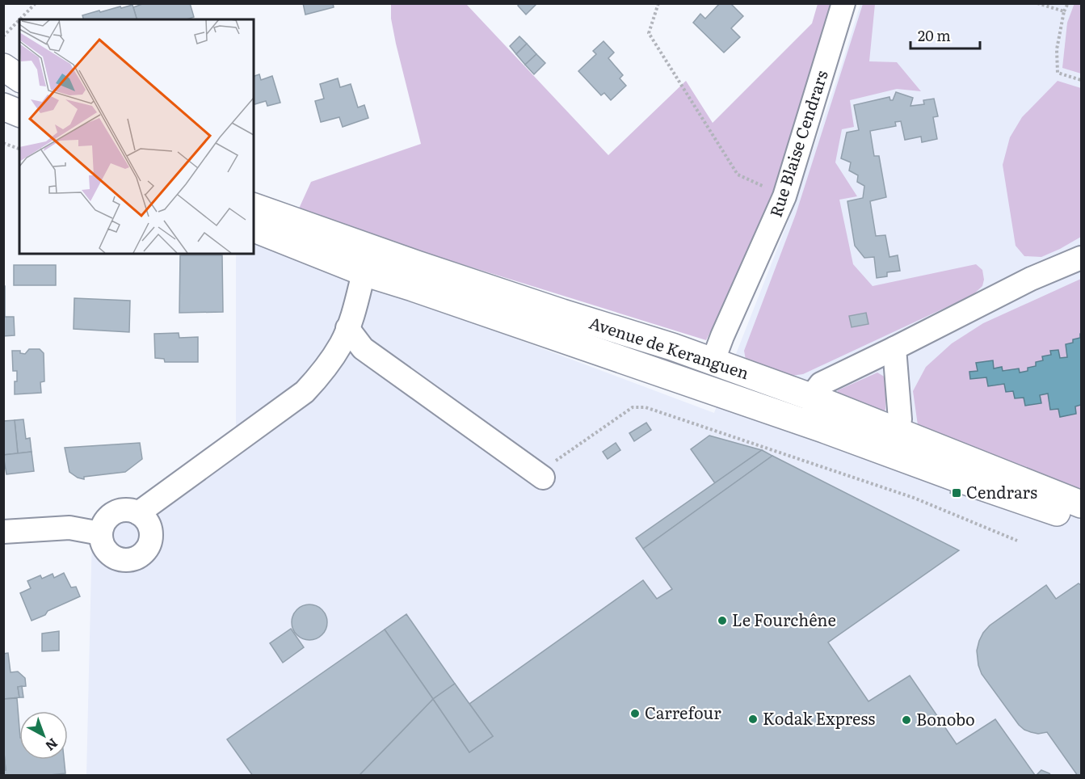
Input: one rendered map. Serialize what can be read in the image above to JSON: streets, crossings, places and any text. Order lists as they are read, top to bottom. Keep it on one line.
{"streets":{"main road":["Avenue de Keranguen"],"street":["Rue Blaise Cendrars"]},"crossings":[["Rue Blaise Cendrars","Avenue de Keranguen"]],"places":{"transit":["Cendrars"],"other":["Le Fourchêne","Carrefour","Kodak Express","Bonobo"]},"scale_bar":"20 m","north":"bottom right"}
